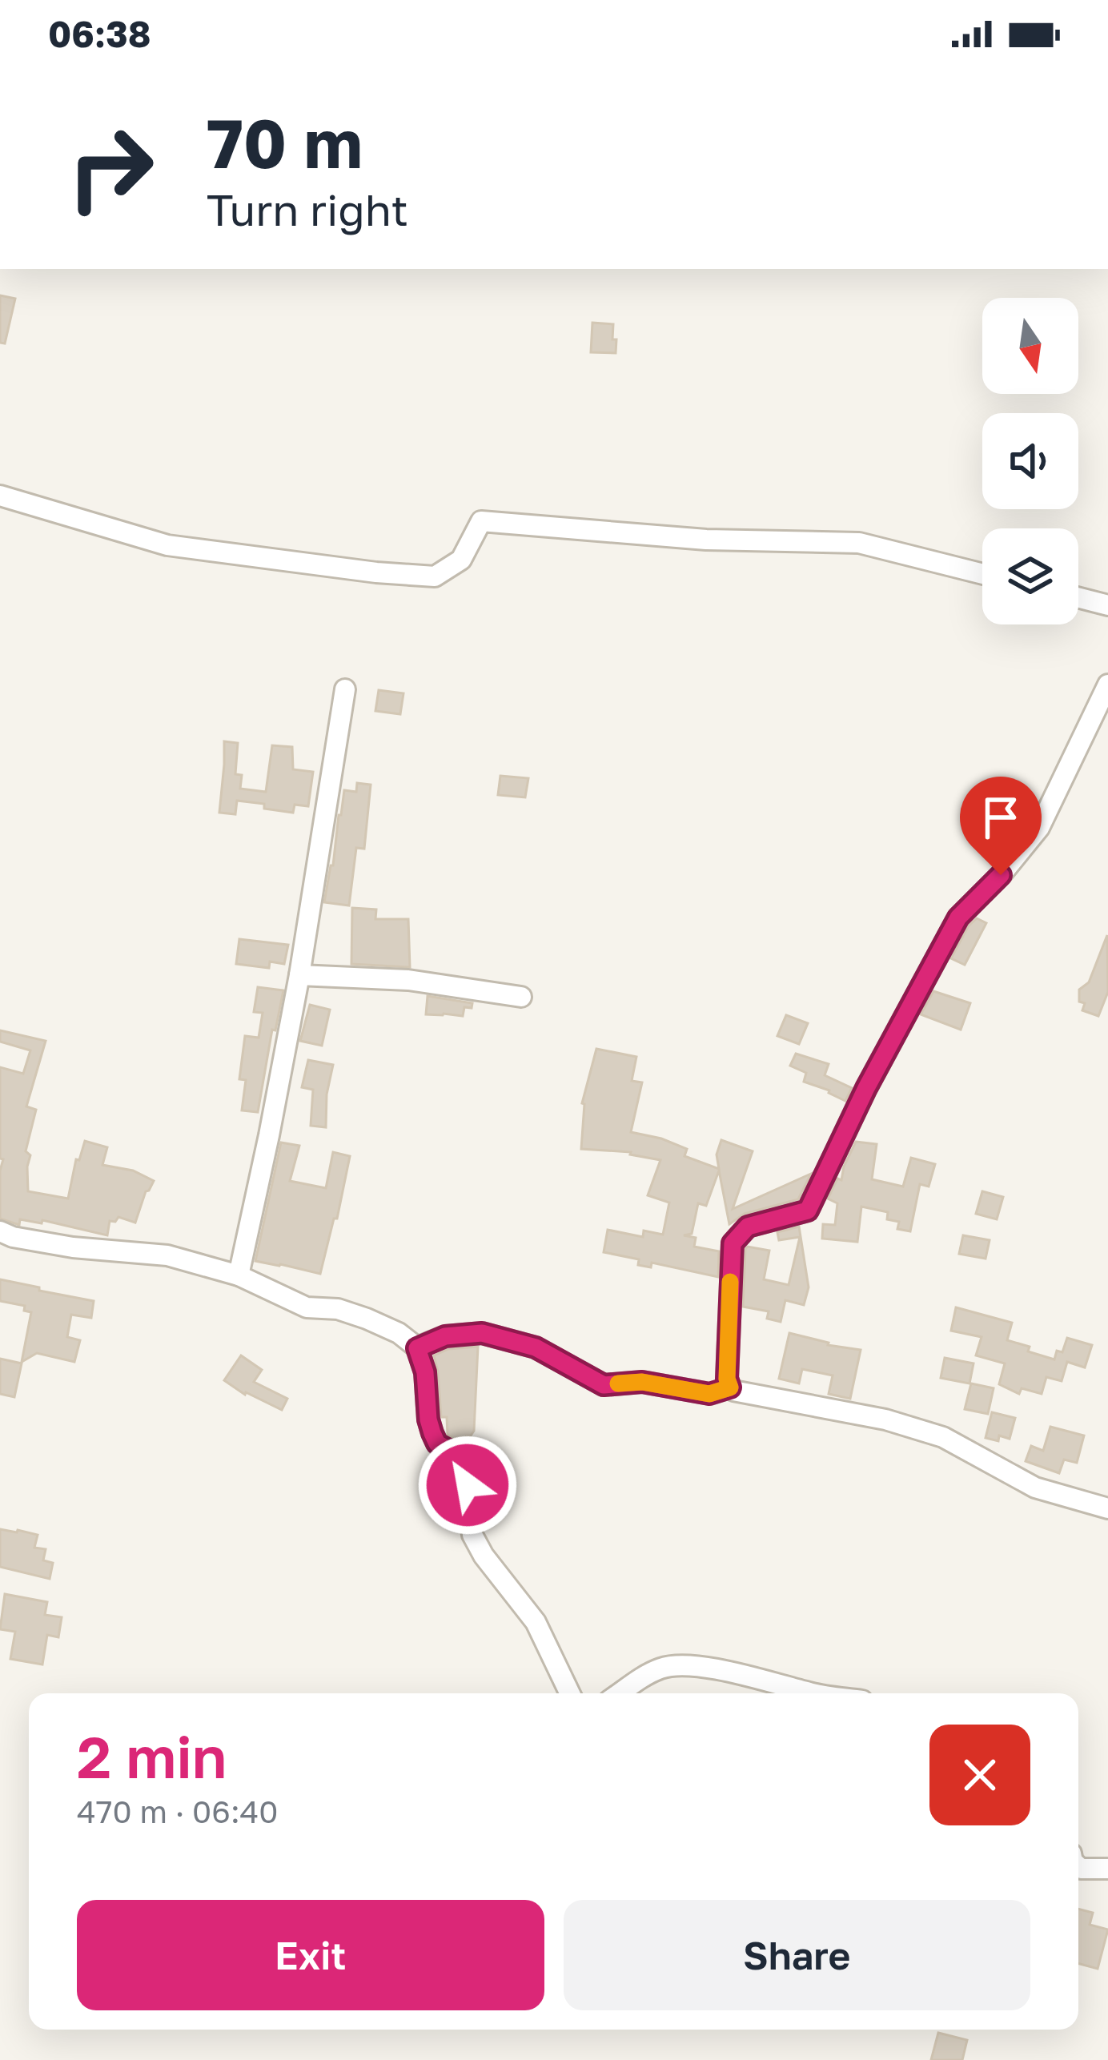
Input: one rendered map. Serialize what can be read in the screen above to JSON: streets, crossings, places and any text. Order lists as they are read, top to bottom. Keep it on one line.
{"north":"bottom","page":{"status":"06:38","turn":["70 m","Turn right"],"heading":["2 min","470 m · 06:40"],"buttons":["Exit","Share"]}}
